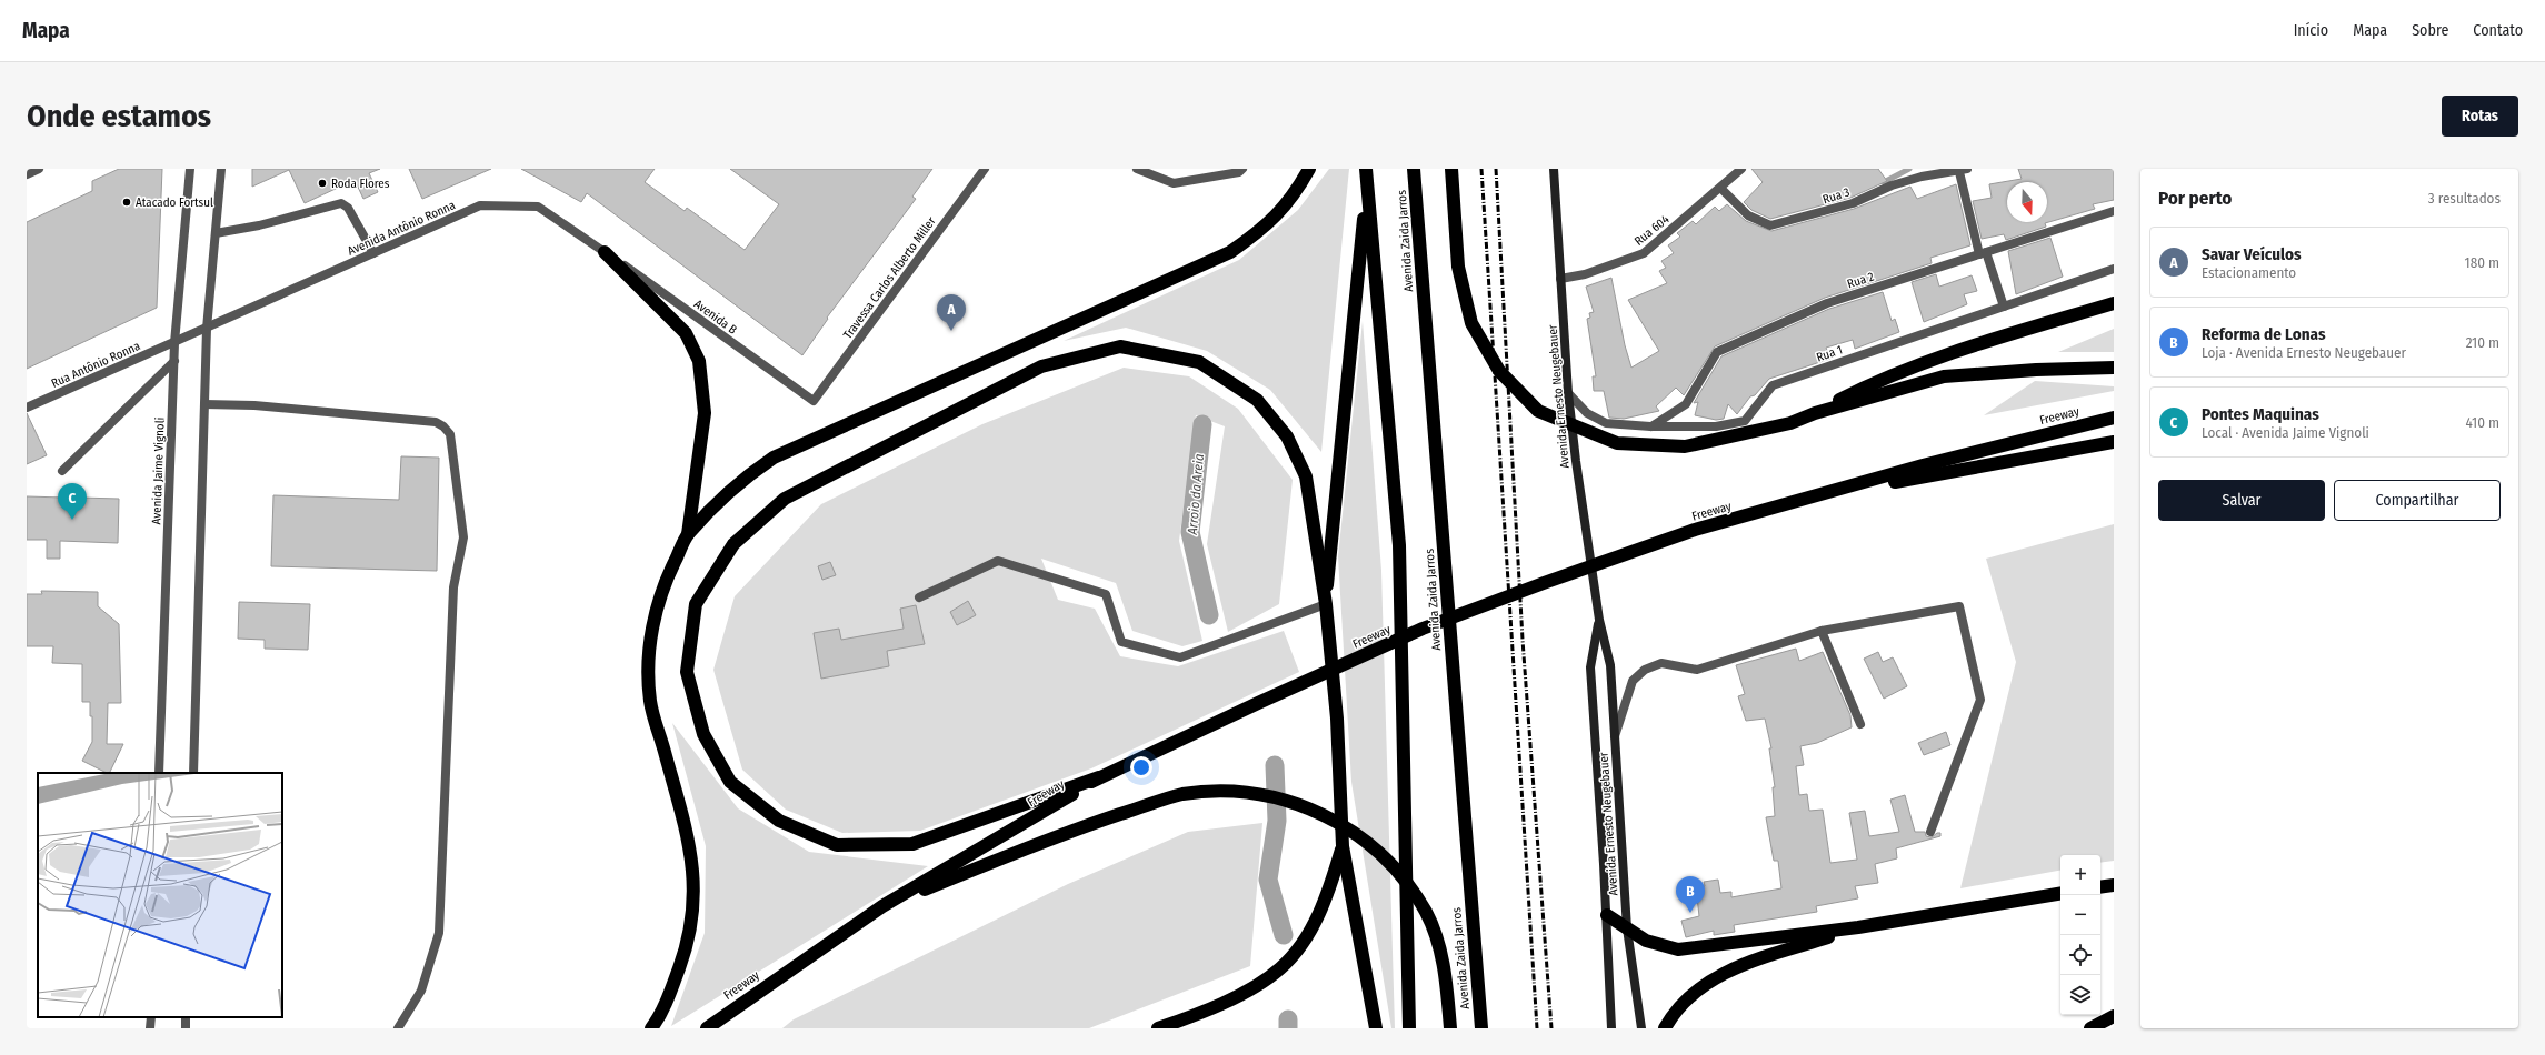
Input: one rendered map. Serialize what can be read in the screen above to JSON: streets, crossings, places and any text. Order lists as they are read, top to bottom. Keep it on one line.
{"streets":{"highway":["Avenida Zaida Jarros","Freeway"],"main road":["Avenida Ernesto Neugebauer"],"street":["Rua 3","Avenida Antônio Ronna","Rua 604","Travessa Carlos Alberto Miller","Rua 2","Avenida B","Rua 1","Rua Antônio Ronna","Avenida Jaime Vignoli"]},"crossings":[["Rua 3","Rua 604"],["Avenida Antônio Ronna","Avenida B"],["Avenida Antônio Ronna","Rua Antônio Ronna"],["Avenida Antônio Ronna","Avenida Jaime Vignoli"],["Rua 604","Avenida Ernesto Neugebauer"],["Travessa Carlos Alberto Miller","Avenida B"],["Rua 2","Rua 1"],["Rua 1","Avenida Ernesto Neugebauer"],["Rua Antônio Ronna","Avenida Jaime Vignoli"]],"water":["Arroio da Areia"],"places":["Roda Flores","Atacado Fortsul"],"north":"bottom","page":{"header":"Mapa","nav":["Início","Mapa","Sobre","Contato"],"buttons":["Rotas",["Salvar","Compartilhar"]],"title":"Onde estamos","heading":["Por perto","3 resultados"],"list":[{"mark":"A","name":"Savar Veículos","note":"Estacionamento","value":"180 m"},{"mark":"B","name":"Reforma de Lonas","note":"Loja · Avenida Ernesto Neugebauer","value":"210 m"},{"mark":"C","name":"Pontes Maquinas","note":"Local · Avenida Jaime Vignoli","value":"410 m"}],"pins":["A","C","B"],"map_buttons":["+","−"]}}
